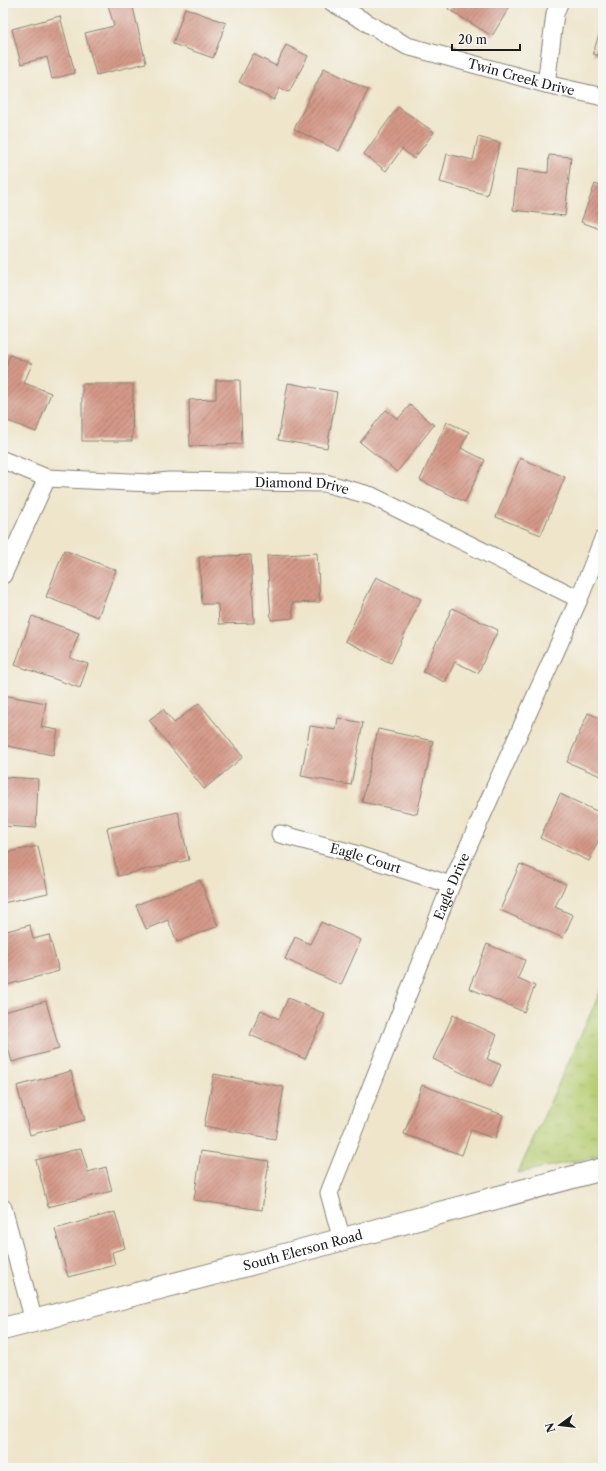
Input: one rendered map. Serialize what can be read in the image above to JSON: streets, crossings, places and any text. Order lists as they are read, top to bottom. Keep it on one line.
{"streets":{"street":["Twin Creek Drive","Diamond Drive","Eagle Court","Eagle Drive","South Elerson Road"]},"crossings":[["Diamond Drive","Eagle Drive"],["Eagle Court","Eagle Drive"],["Eagle Drive","South Elerson Road"]],"scale_bar":"20 m","north":"left"}
